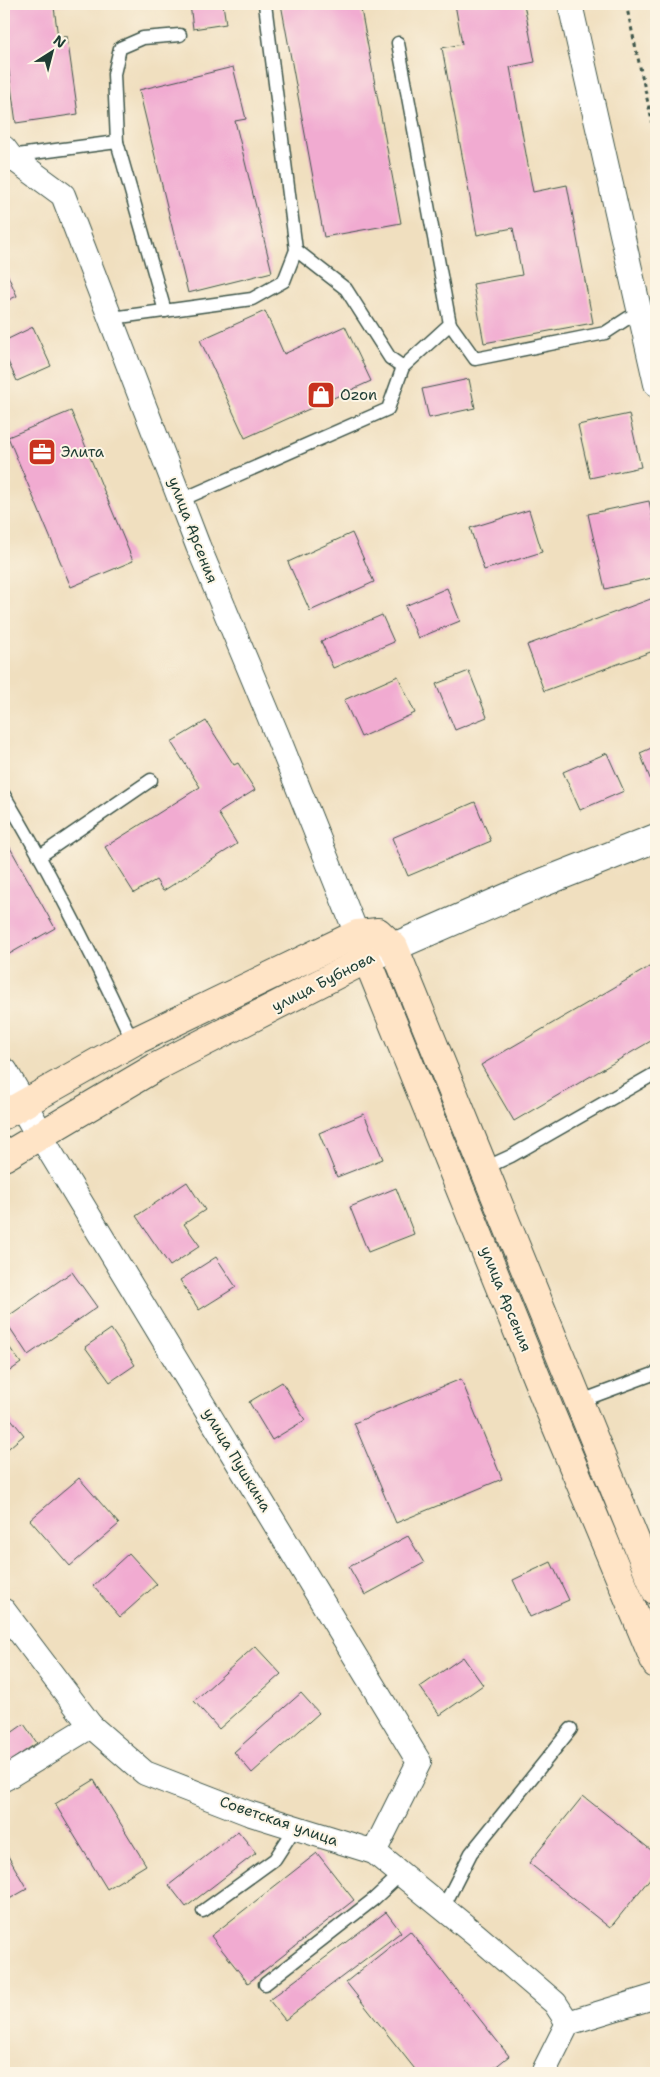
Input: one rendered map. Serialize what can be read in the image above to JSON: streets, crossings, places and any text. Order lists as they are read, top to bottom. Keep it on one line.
{"streets":{"main road":["улица Арсения","улица Бубнова"],"street":["улица Пушкина","Советская улица"]},"crossings":[["улица Арсения","улица Бубнова"],["улица Бубнова","улица Пушкина"],["улица Пушкина","Советская улица"]],"places":{"shop":["Ozon"],"office":["Элита"]},"north":"top right"}
